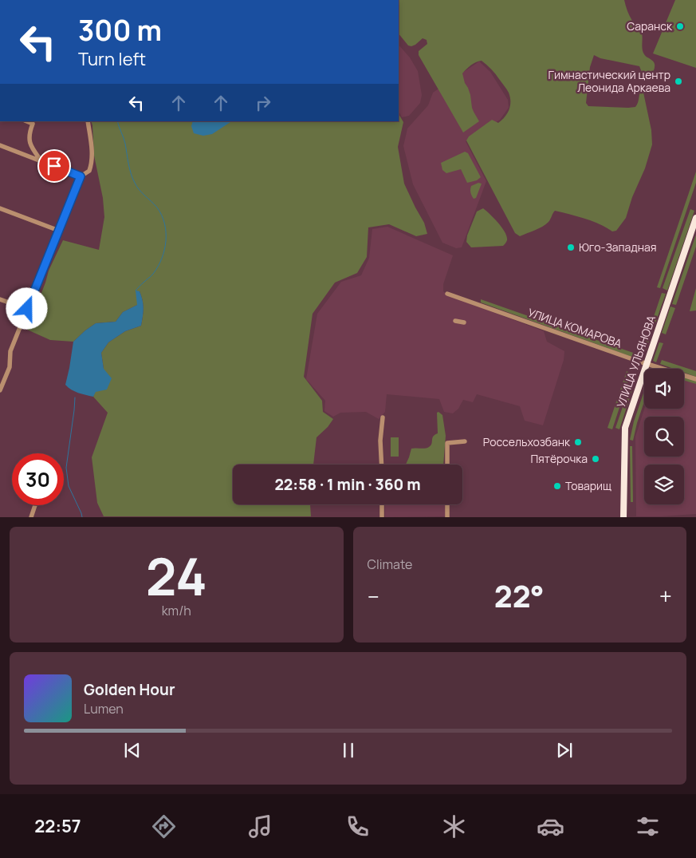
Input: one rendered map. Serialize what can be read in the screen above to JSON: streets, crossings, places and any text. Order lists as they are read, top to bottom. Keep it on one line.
{"streets":{"main road":["УЛИЦА УЛЬЯНОВА"],"street":["УЛИЦА КОМАРОВА"]},"crossings":[["УЛИЦА КОМАРОВА","УЛИЦА УЛЬЯНОВА"]],"places":["Саранск","Гимнастический центр Леонида Аркаева","Юго-Западная","Россельхозбанк","Пятёрочка","Товарищ"],"page":{"turn":["300 m","Turn left"],"limit":"30","trip":"22:58 · 1 min · 360 m","tile":[["24","km/h"],"Climate"],"heat":["−","22°","+"],"song":["Golden Hour","Lumen"],"tabs":"22:57"}}
